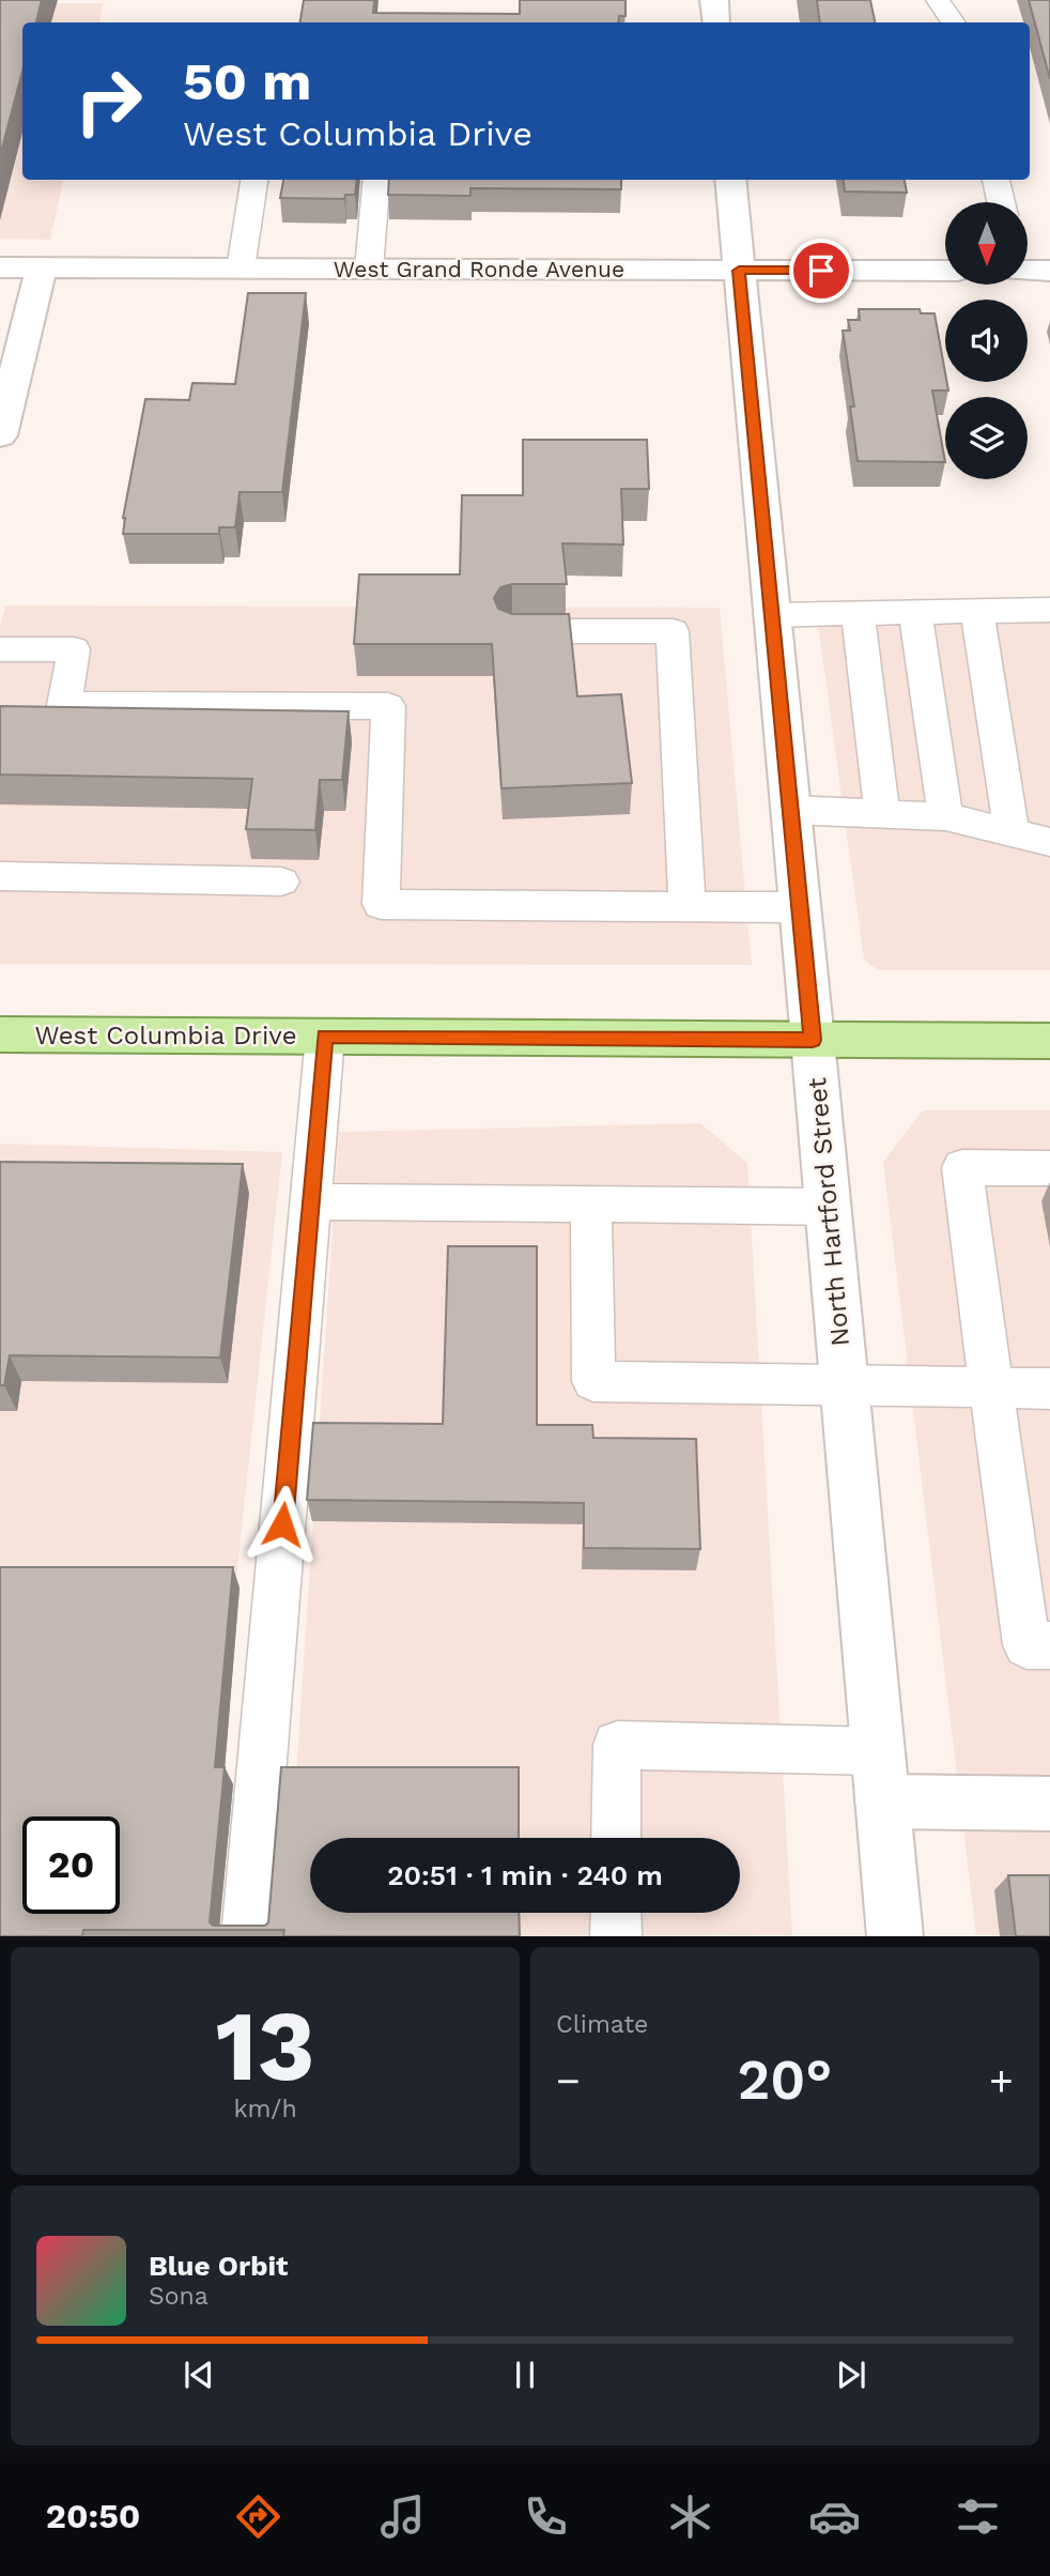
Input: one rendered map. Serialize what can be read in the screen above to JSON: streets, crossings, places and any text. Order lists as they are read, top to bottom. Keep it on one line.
{"streets":{"main road":["West Columbia Drive"],"street":["West Grand Ronde Avenue","North Hartford Street"]},"crossings":[["West Grand Ronde Avenue","North Hartford Street"],["West Columbia Drive","North Hartford Street"]],"north":"bottom","page":{"turn":["50 m","West Columbia Drive"],"limit":"20","trip":"20:51 · 1 min · 240 m","tile":[["13","km/h"],"Climate"],"heat":["−","20°","+"],"song":["Blue Orbit","Sona"],"tabs":"20:50"}}
